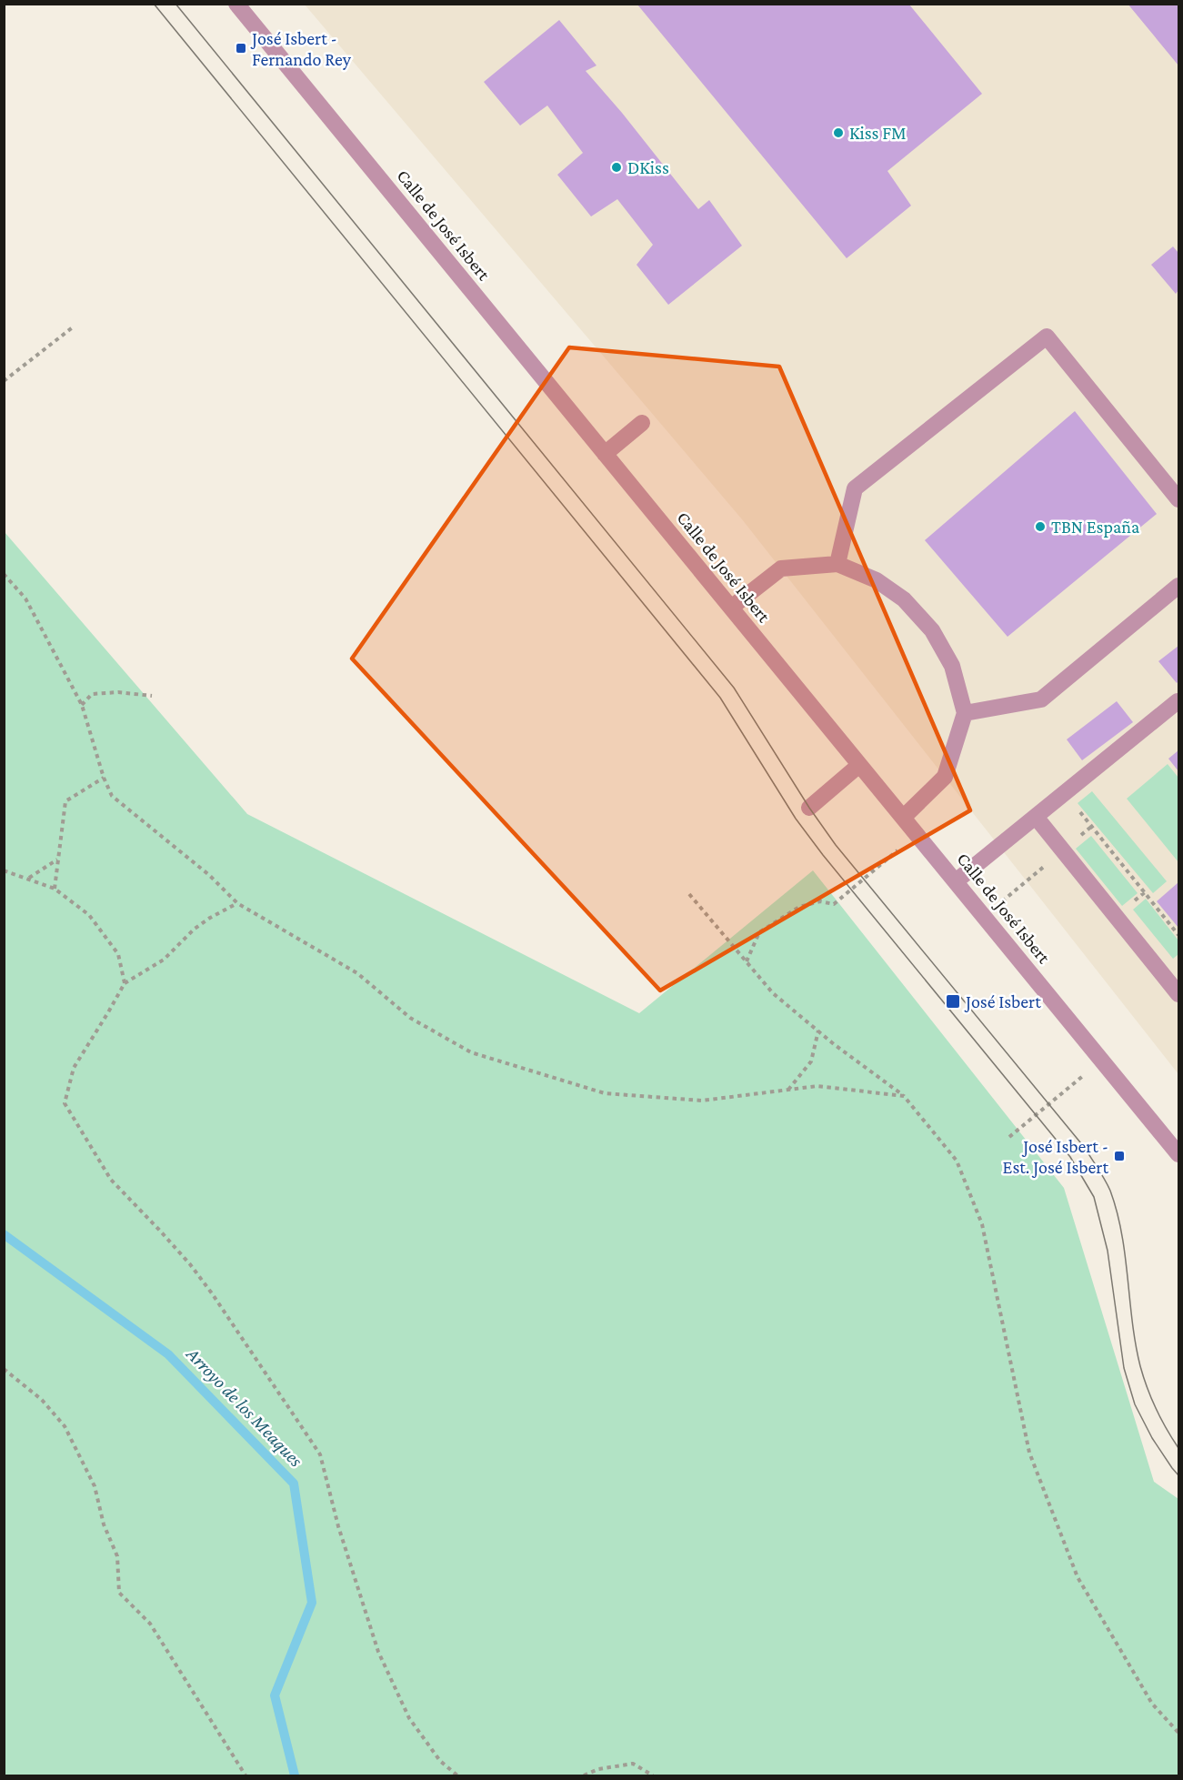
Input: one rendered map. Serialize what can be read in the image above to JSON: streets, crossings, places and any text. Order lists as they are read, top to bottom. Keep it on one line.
{"streets":{"street":["Calle de José Isbert"]},"water":["Arroyo de los Meaques"],"places":{"transit":["José Isbert - Fernando Rey","José Isbert","José Isbert - Est. José Isbert"],"other":["Kiss FM","DKiss","TBN España"]}}
